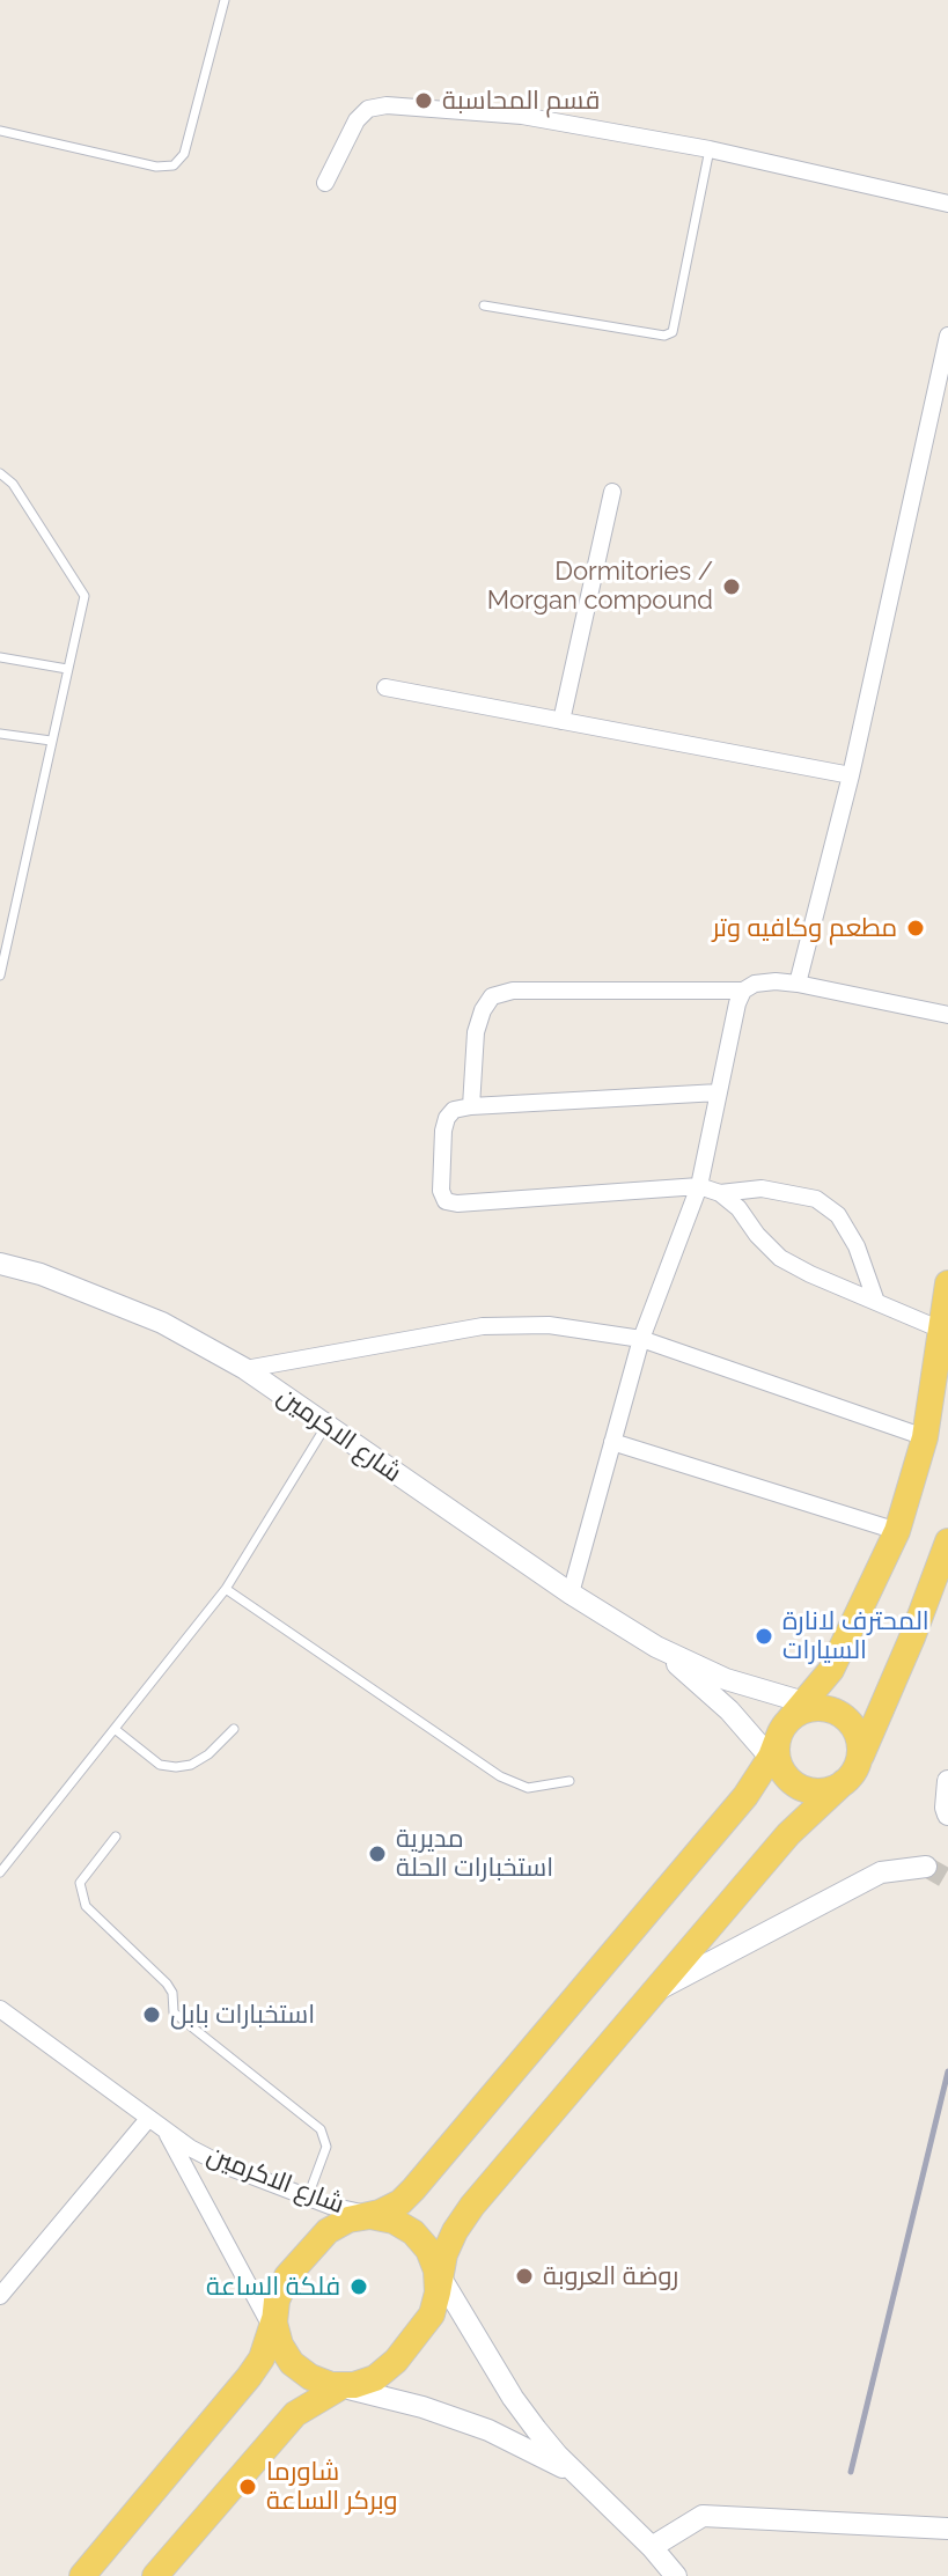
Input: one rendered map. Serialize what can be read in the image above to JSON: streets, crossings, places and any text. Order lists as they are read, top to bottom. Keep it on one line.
{"streets":{"street":["شارع الاكرمين"]},"places":["قسم المحاسبة","Dormitories / Morgan compound","مطعم وكافيه وتر","المحترف لانارة السيارات","مديرية استخبارات الحلة","استخبارات بابل","روضة العروبة","فلكة الساعة","شاورما وبركر الساعة"]}
